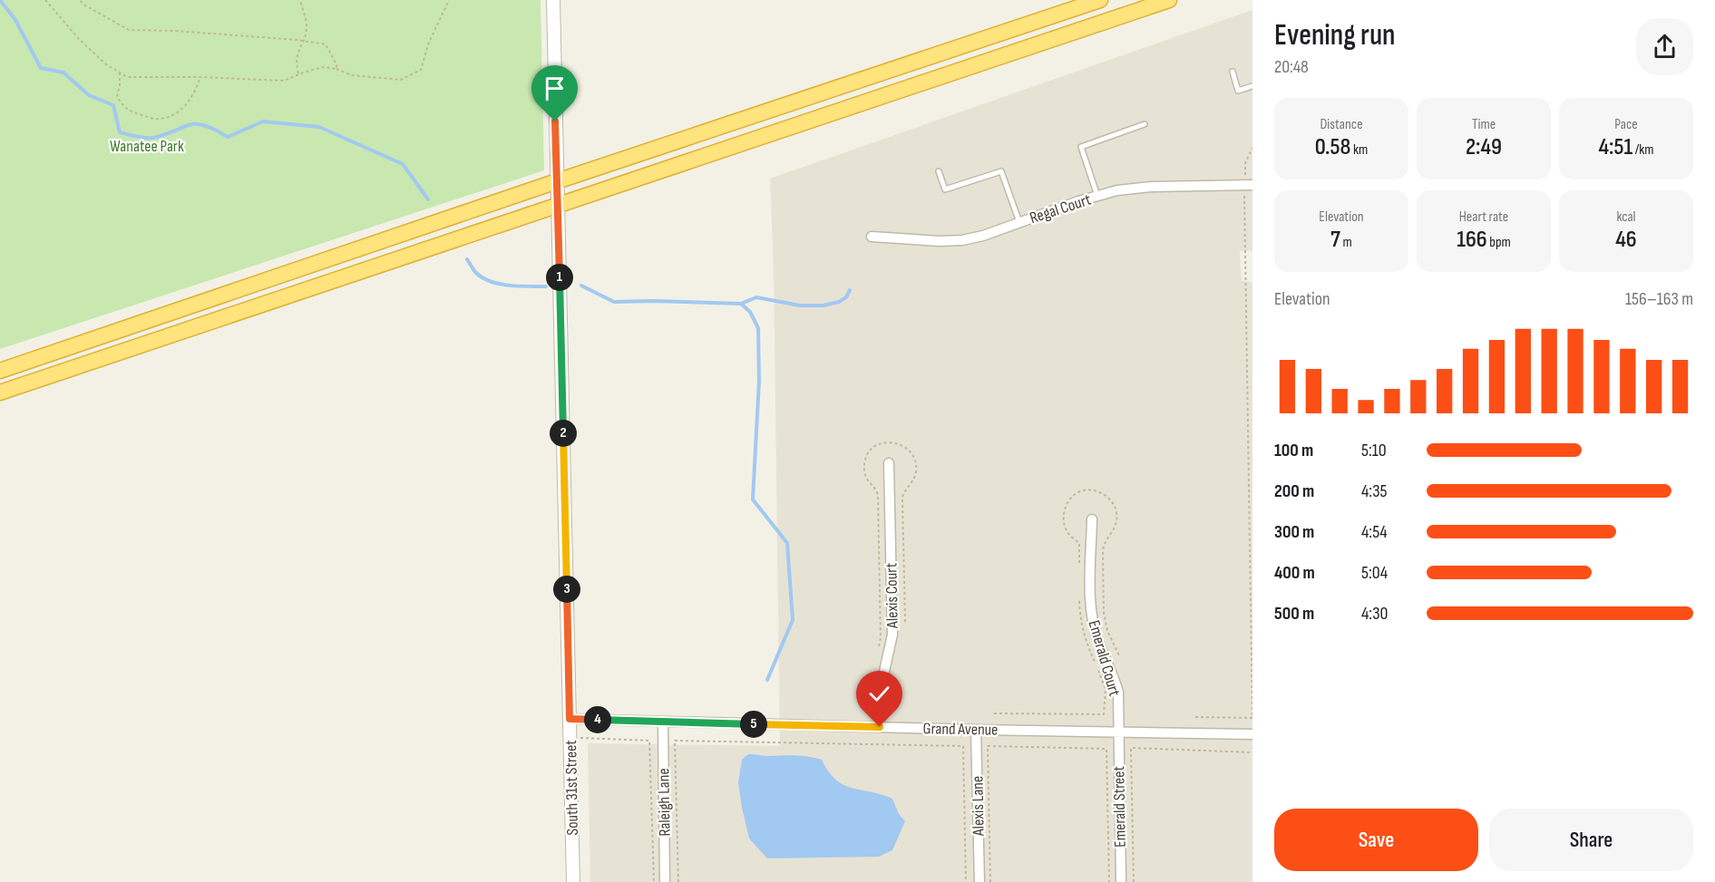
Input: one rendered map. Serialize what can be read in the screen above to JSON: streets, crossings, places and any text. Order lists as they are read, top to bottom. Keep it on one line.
{"streets":{"street":["Regal Court","Alexis Court","Emerald Court","Grand Avenue","South 31st Street","Raleigh Lane","Alexis Lane","Emerald Street"]},"crossings":[["Alexis Court","Grand Avenue"],["Emerald Court","Grand Avenue"],["Emerald Court","Emerald Street"],["Grand Avenue","South 31st Street"],["Grand Avenue","Raleigh Lane"],["Grand Avenue","Alexis Lane"],["Grand Avenue","Emerald Street"]],"parks":["Wanatee Park"],"page":{"heading":["Evening run","20:48"],"stats":[["Distance","0.58 km"],["Time","2:49"],["Pace","4:51 /km"],["Elevation","7 m"],["Heart rate","166 bpm"],["kcal","46"]],"pins":["1","2","3","4","5"],"chart":["Elevation","156–163 m"],"list":[{"name":"100 m","note":"5:10"},{"name":"200 m","note":"4:35"},{"name":"300 m","note":"4:54"},{"name":"400 m","note":"5:04"},{"name":"500 m","note":"4:30"}],"buttons":["Save","Share"]}}
